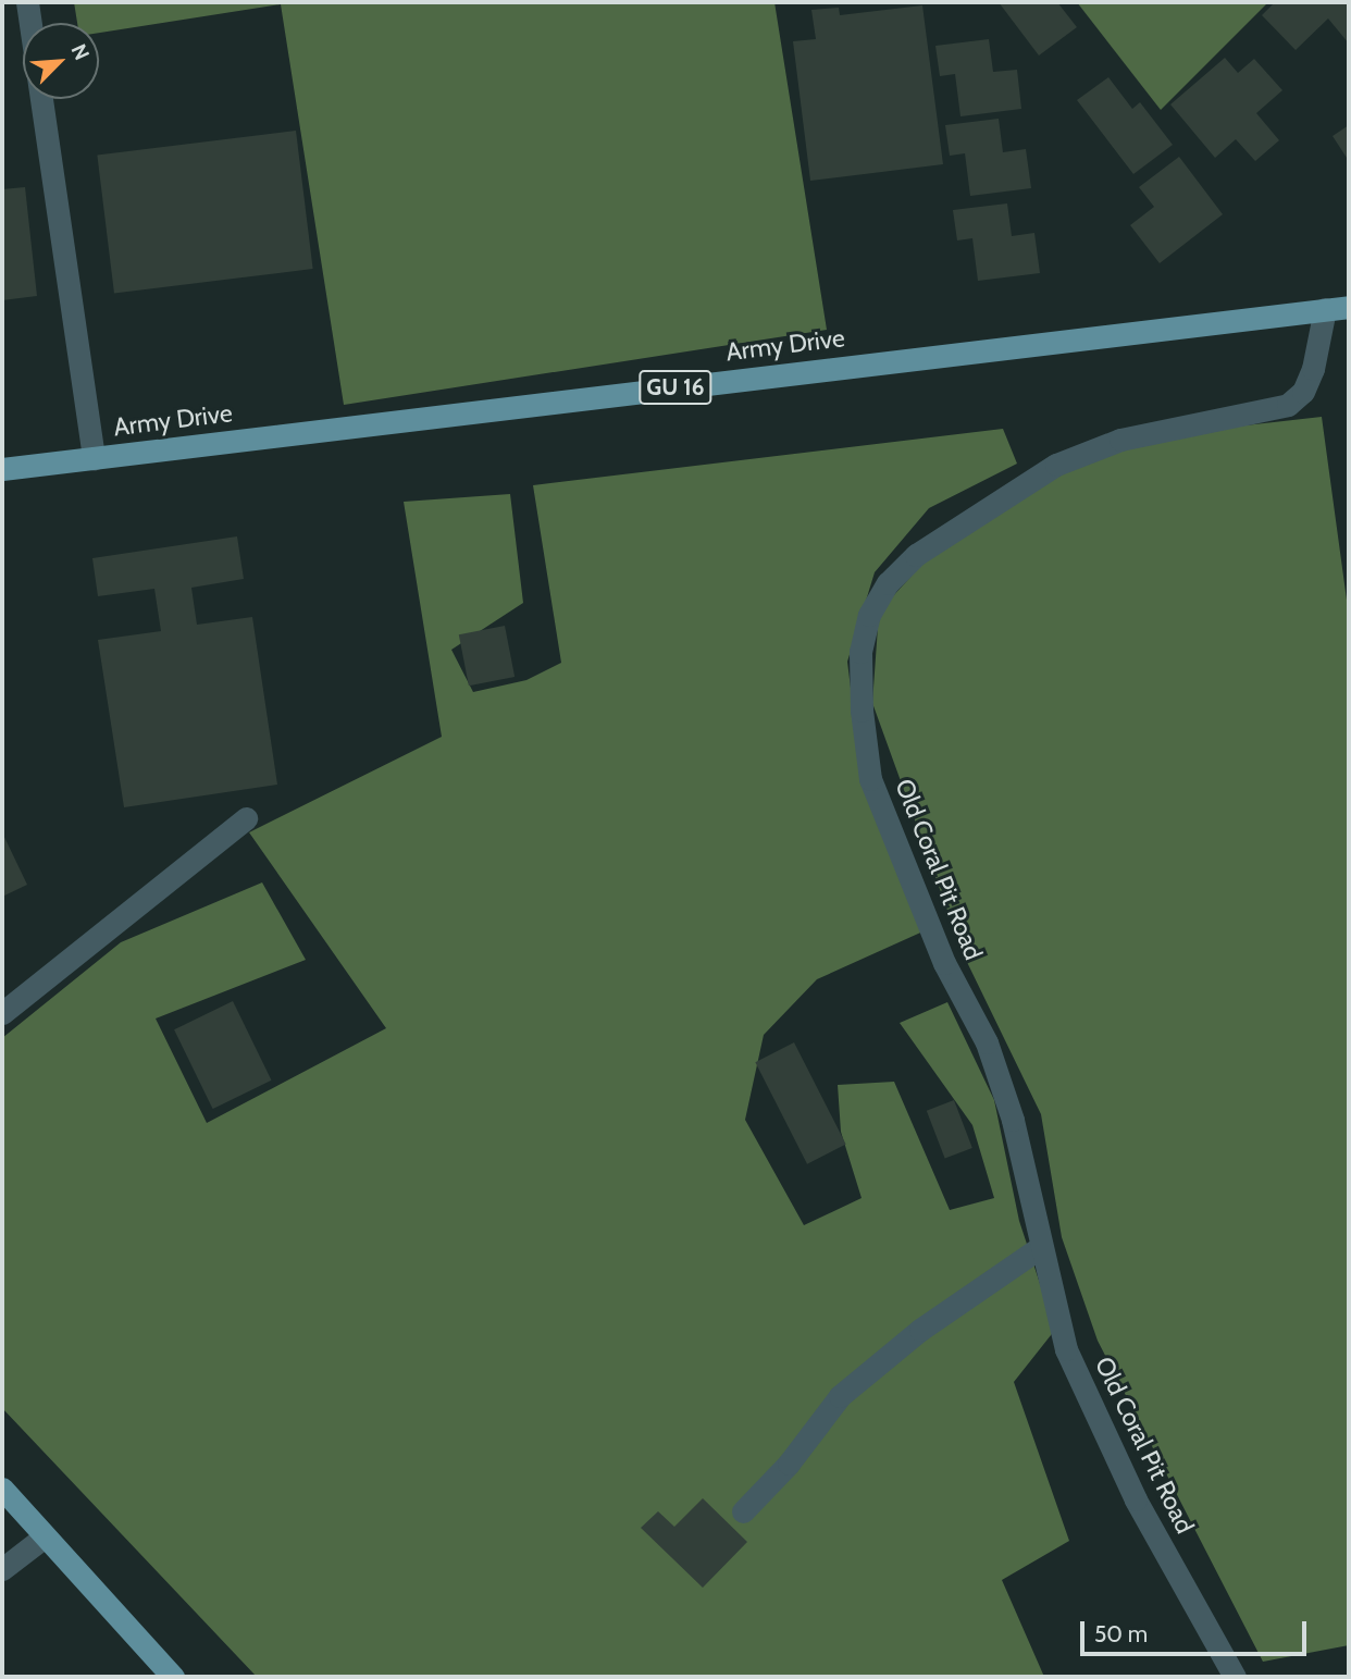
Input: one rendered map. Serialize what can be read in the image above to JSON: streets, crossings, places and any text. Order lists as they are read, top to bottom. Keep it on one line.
{"streets":{"main road":["Army Drive","GU 16"],"street":["Old Coral Pit Road"]},"crossings":[["Army Drive","Old Coral Pit Road"]],"scale_bar":"50 m","north":"top right"}
